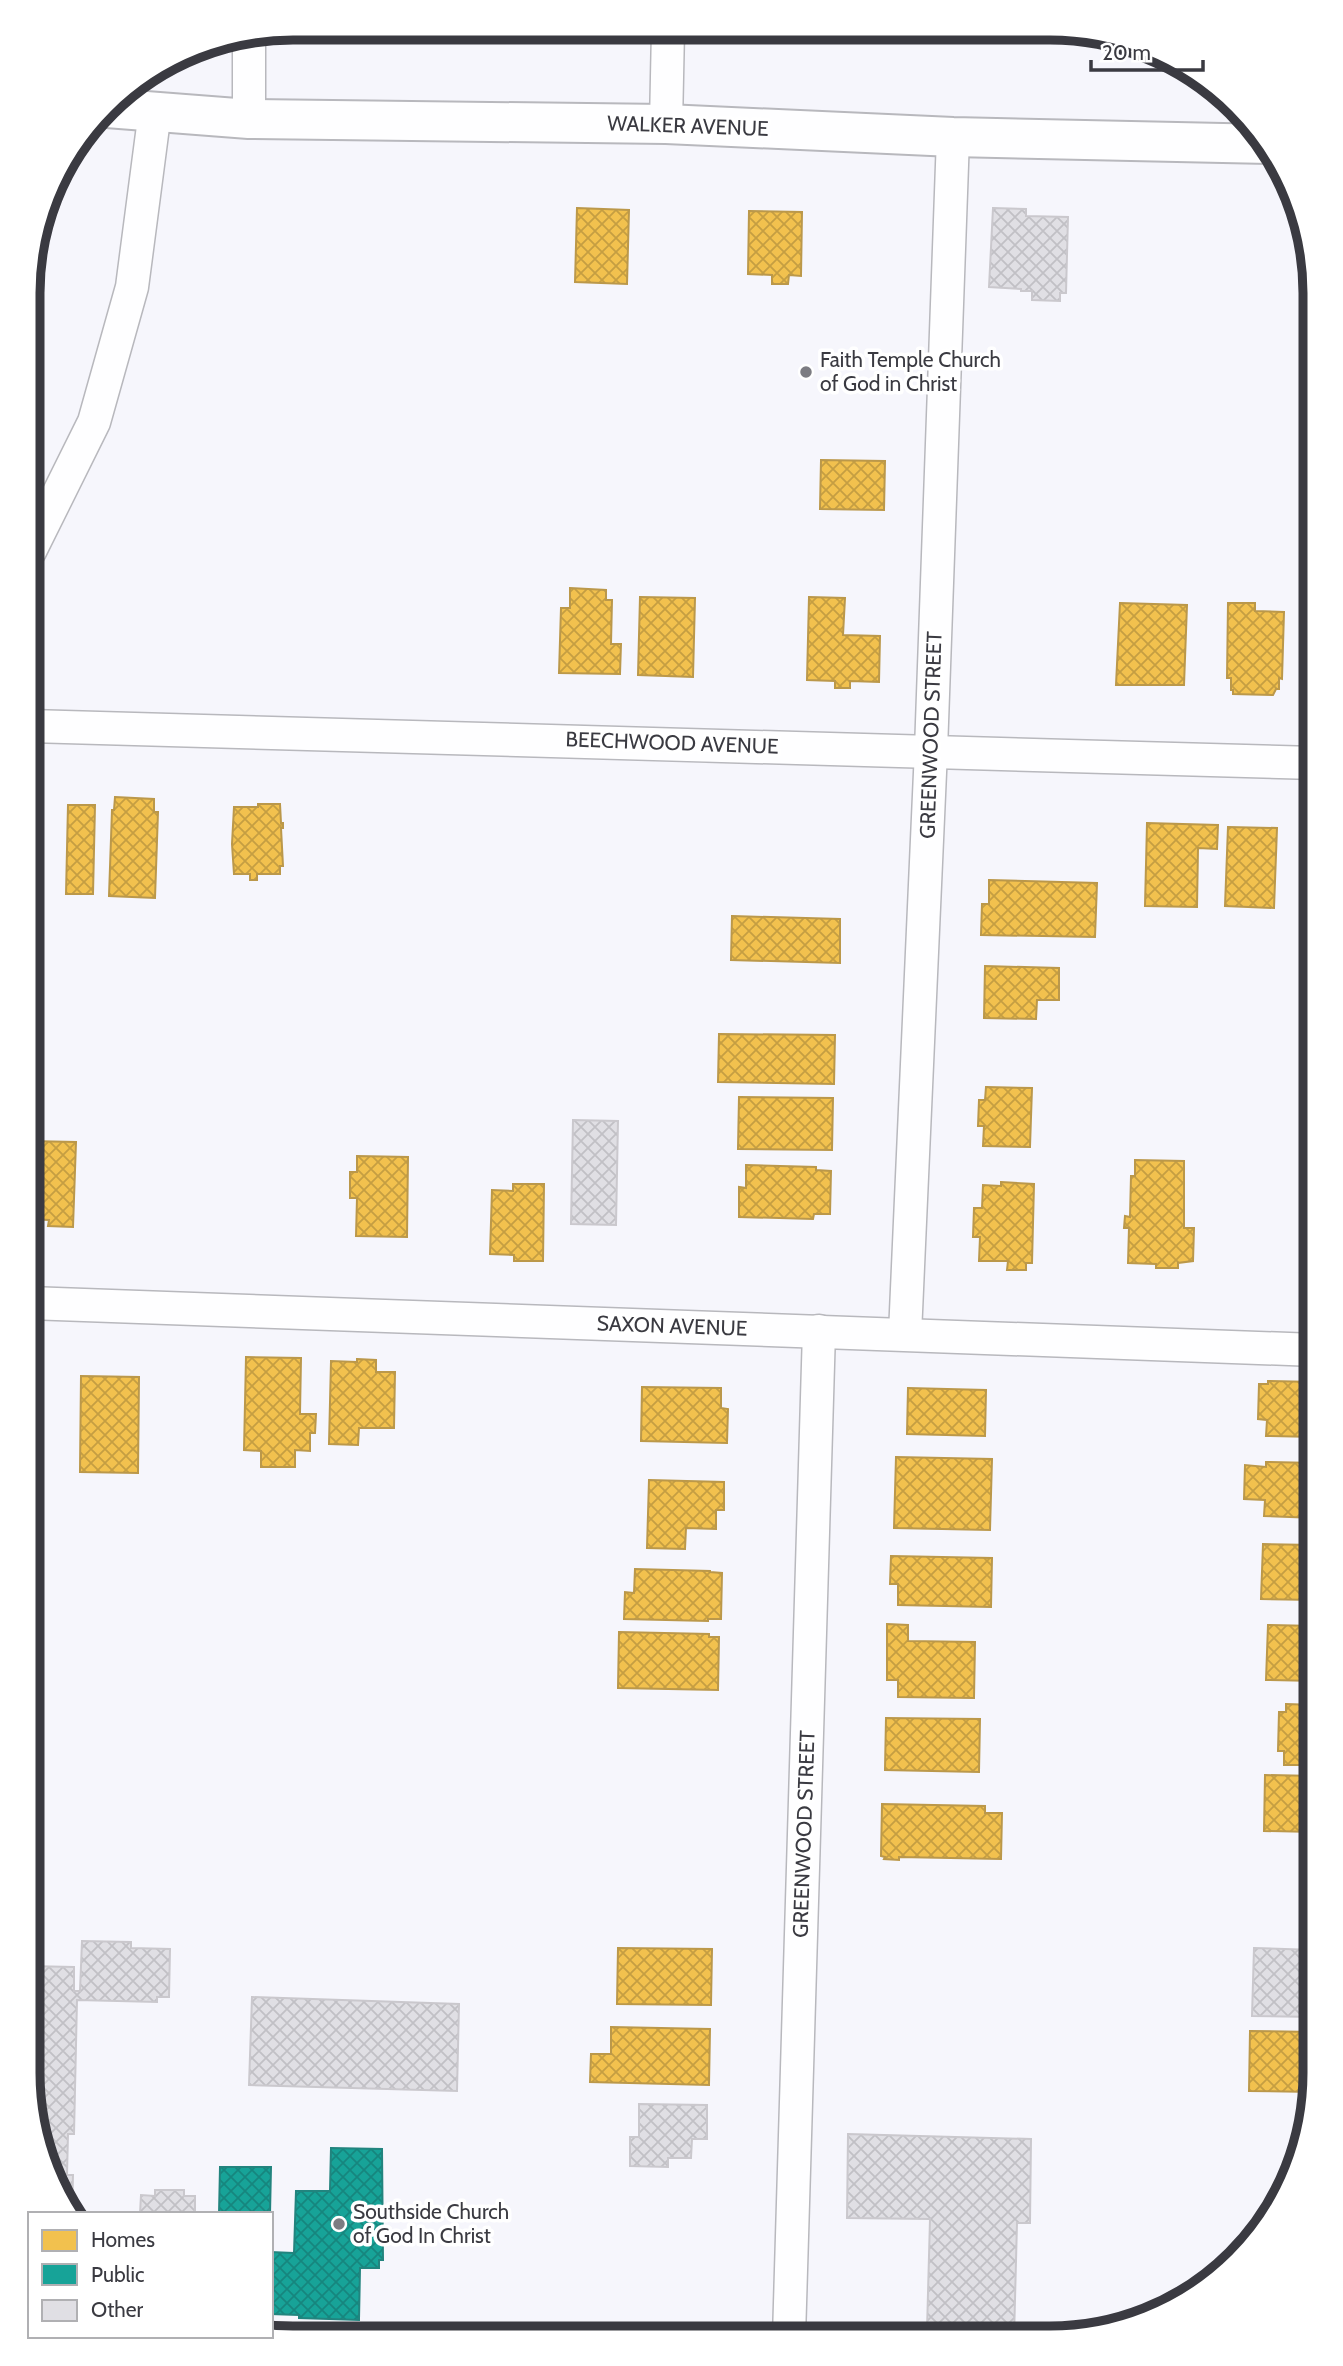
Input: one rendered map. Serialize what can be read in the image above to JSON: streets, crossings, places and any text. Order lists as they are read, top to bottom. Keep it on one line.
{"streets":{"street":["WALKER AVENUE","GREENWOOD STREET","BEECHWOOD AVENUE","SAXON AVENUE"]},"crossings":[["WALKER AVENUE","GREENWOOD STREET"],["GREENWOOD STREET","BEECHWOOD AVENUE"],["GREENWOOD STREET","SAXON AVENUE"]],"places":["Faith Temple Church of God in Christ","Southside Church of God In Christ"],"legend":["Homes","Public","Other"],"scale_bar":"20 m"}
